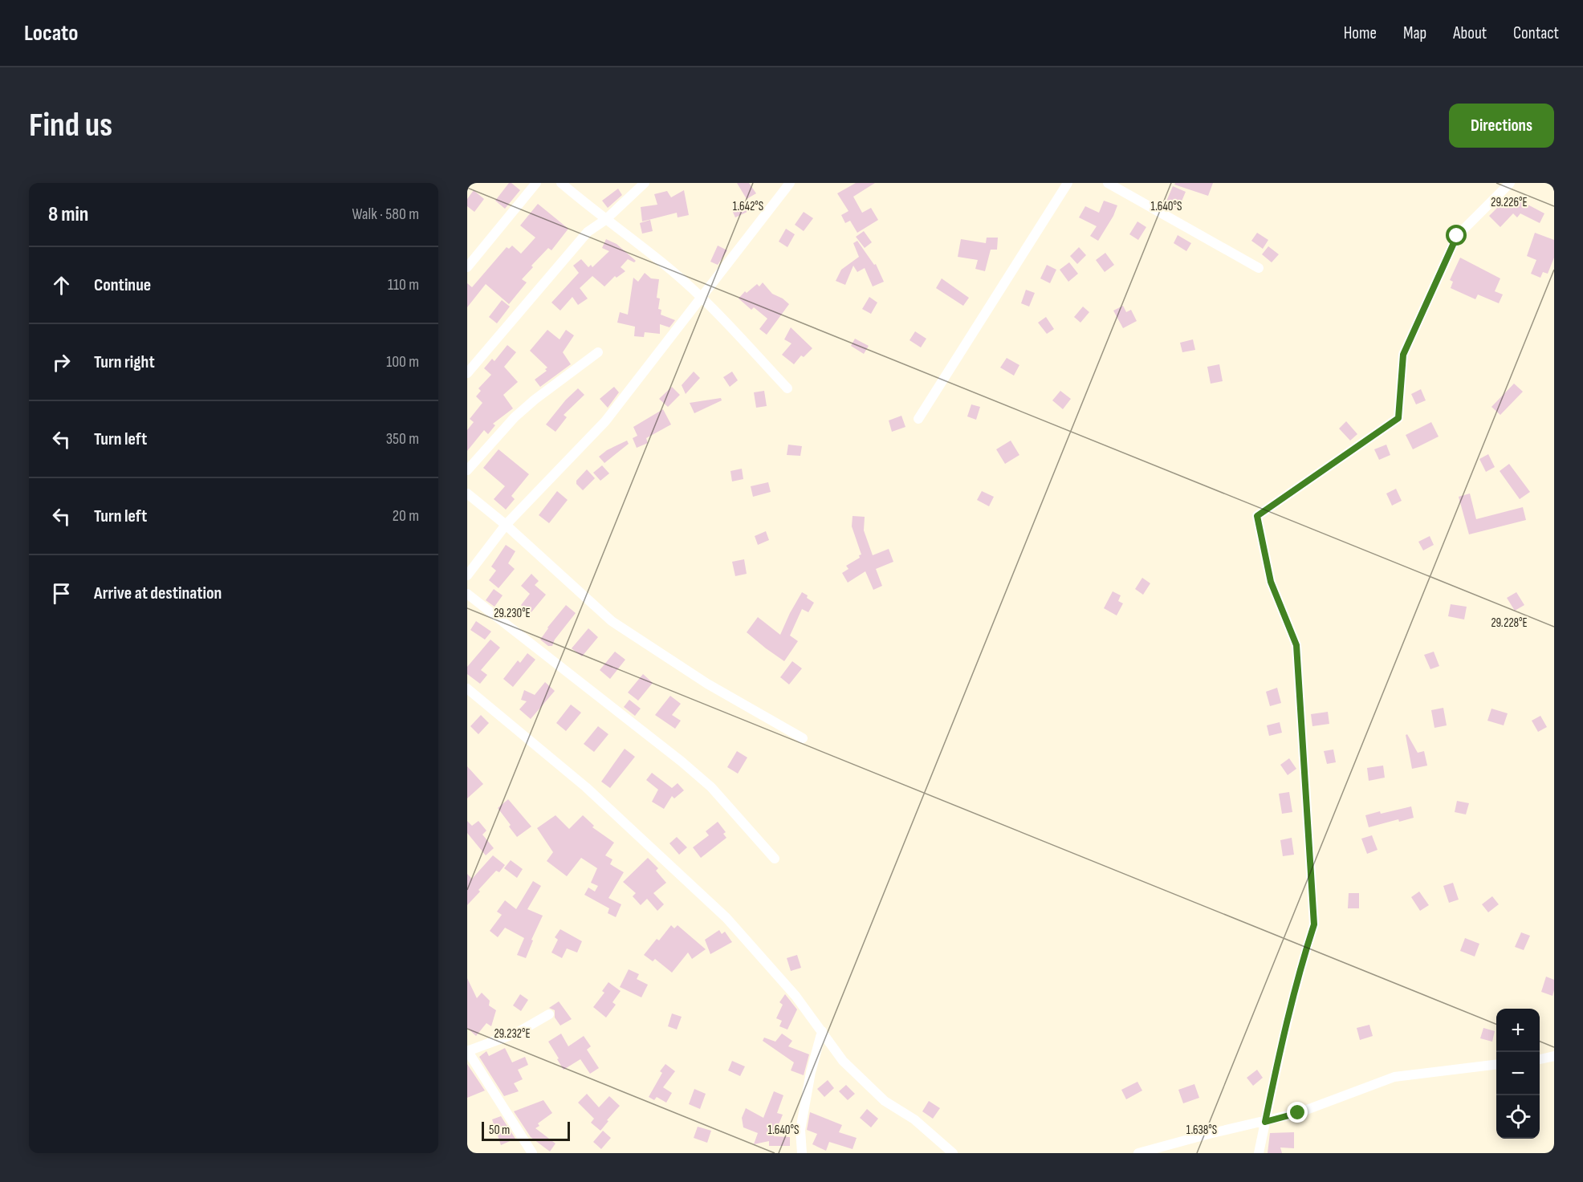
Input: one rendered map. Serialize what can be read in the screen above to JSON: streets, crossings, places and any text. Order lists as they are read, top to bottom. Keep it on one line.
{"scale_bar":"50 m","page":{"header":"Locato","nav":["Home","Map","About","Contact"],"buttons":"Directions","title":"Find us","heading":["8 min","Walk · 580 m"],"list":[["Continue","110 m"],["Turn right","100 m"],["Turn left","350 m"],["Turn left","20 m"],"Arrive at destination"],"map_buttons":["+","−"],"scale":"50 m"},"coordinates":["29.226°E","1.642°S","1.640°S","29.230°E","29.228°E","29.232°E","1.638°S"]}
